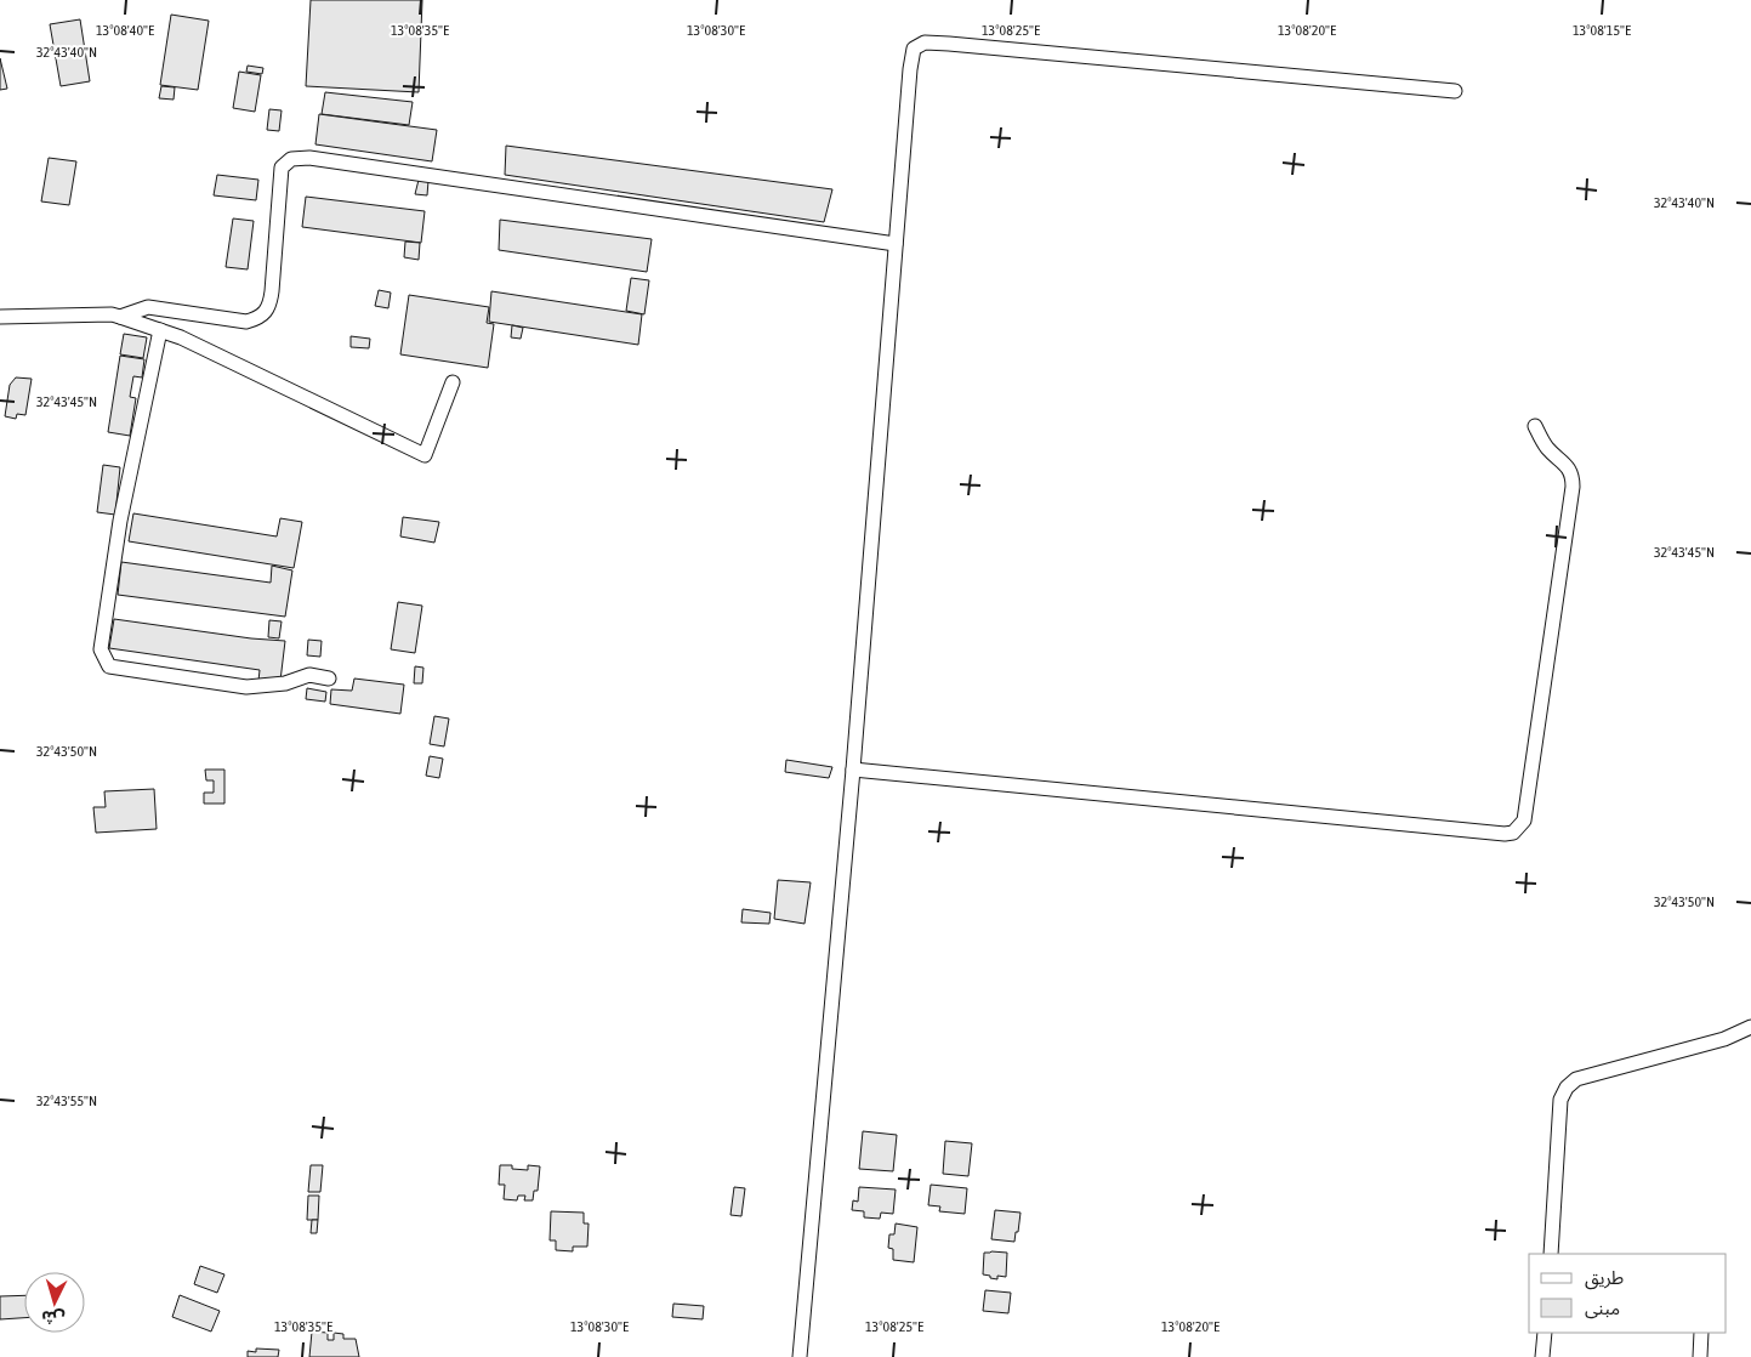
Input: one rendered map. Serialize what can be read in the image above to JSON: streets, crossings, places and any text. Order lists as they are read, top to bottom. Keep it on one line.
{"legend":["طريق","مبنى"],"north":"bottom","coordinates":["13°08'40\"E","13°08'35\"E","13°08'30\"E","13°08'25\"E","13°08'20\"E","13°08'15\"E","32°43'40\"N","32°43'45\"N","32°43'50\"N","32°43'55\"N"]}
